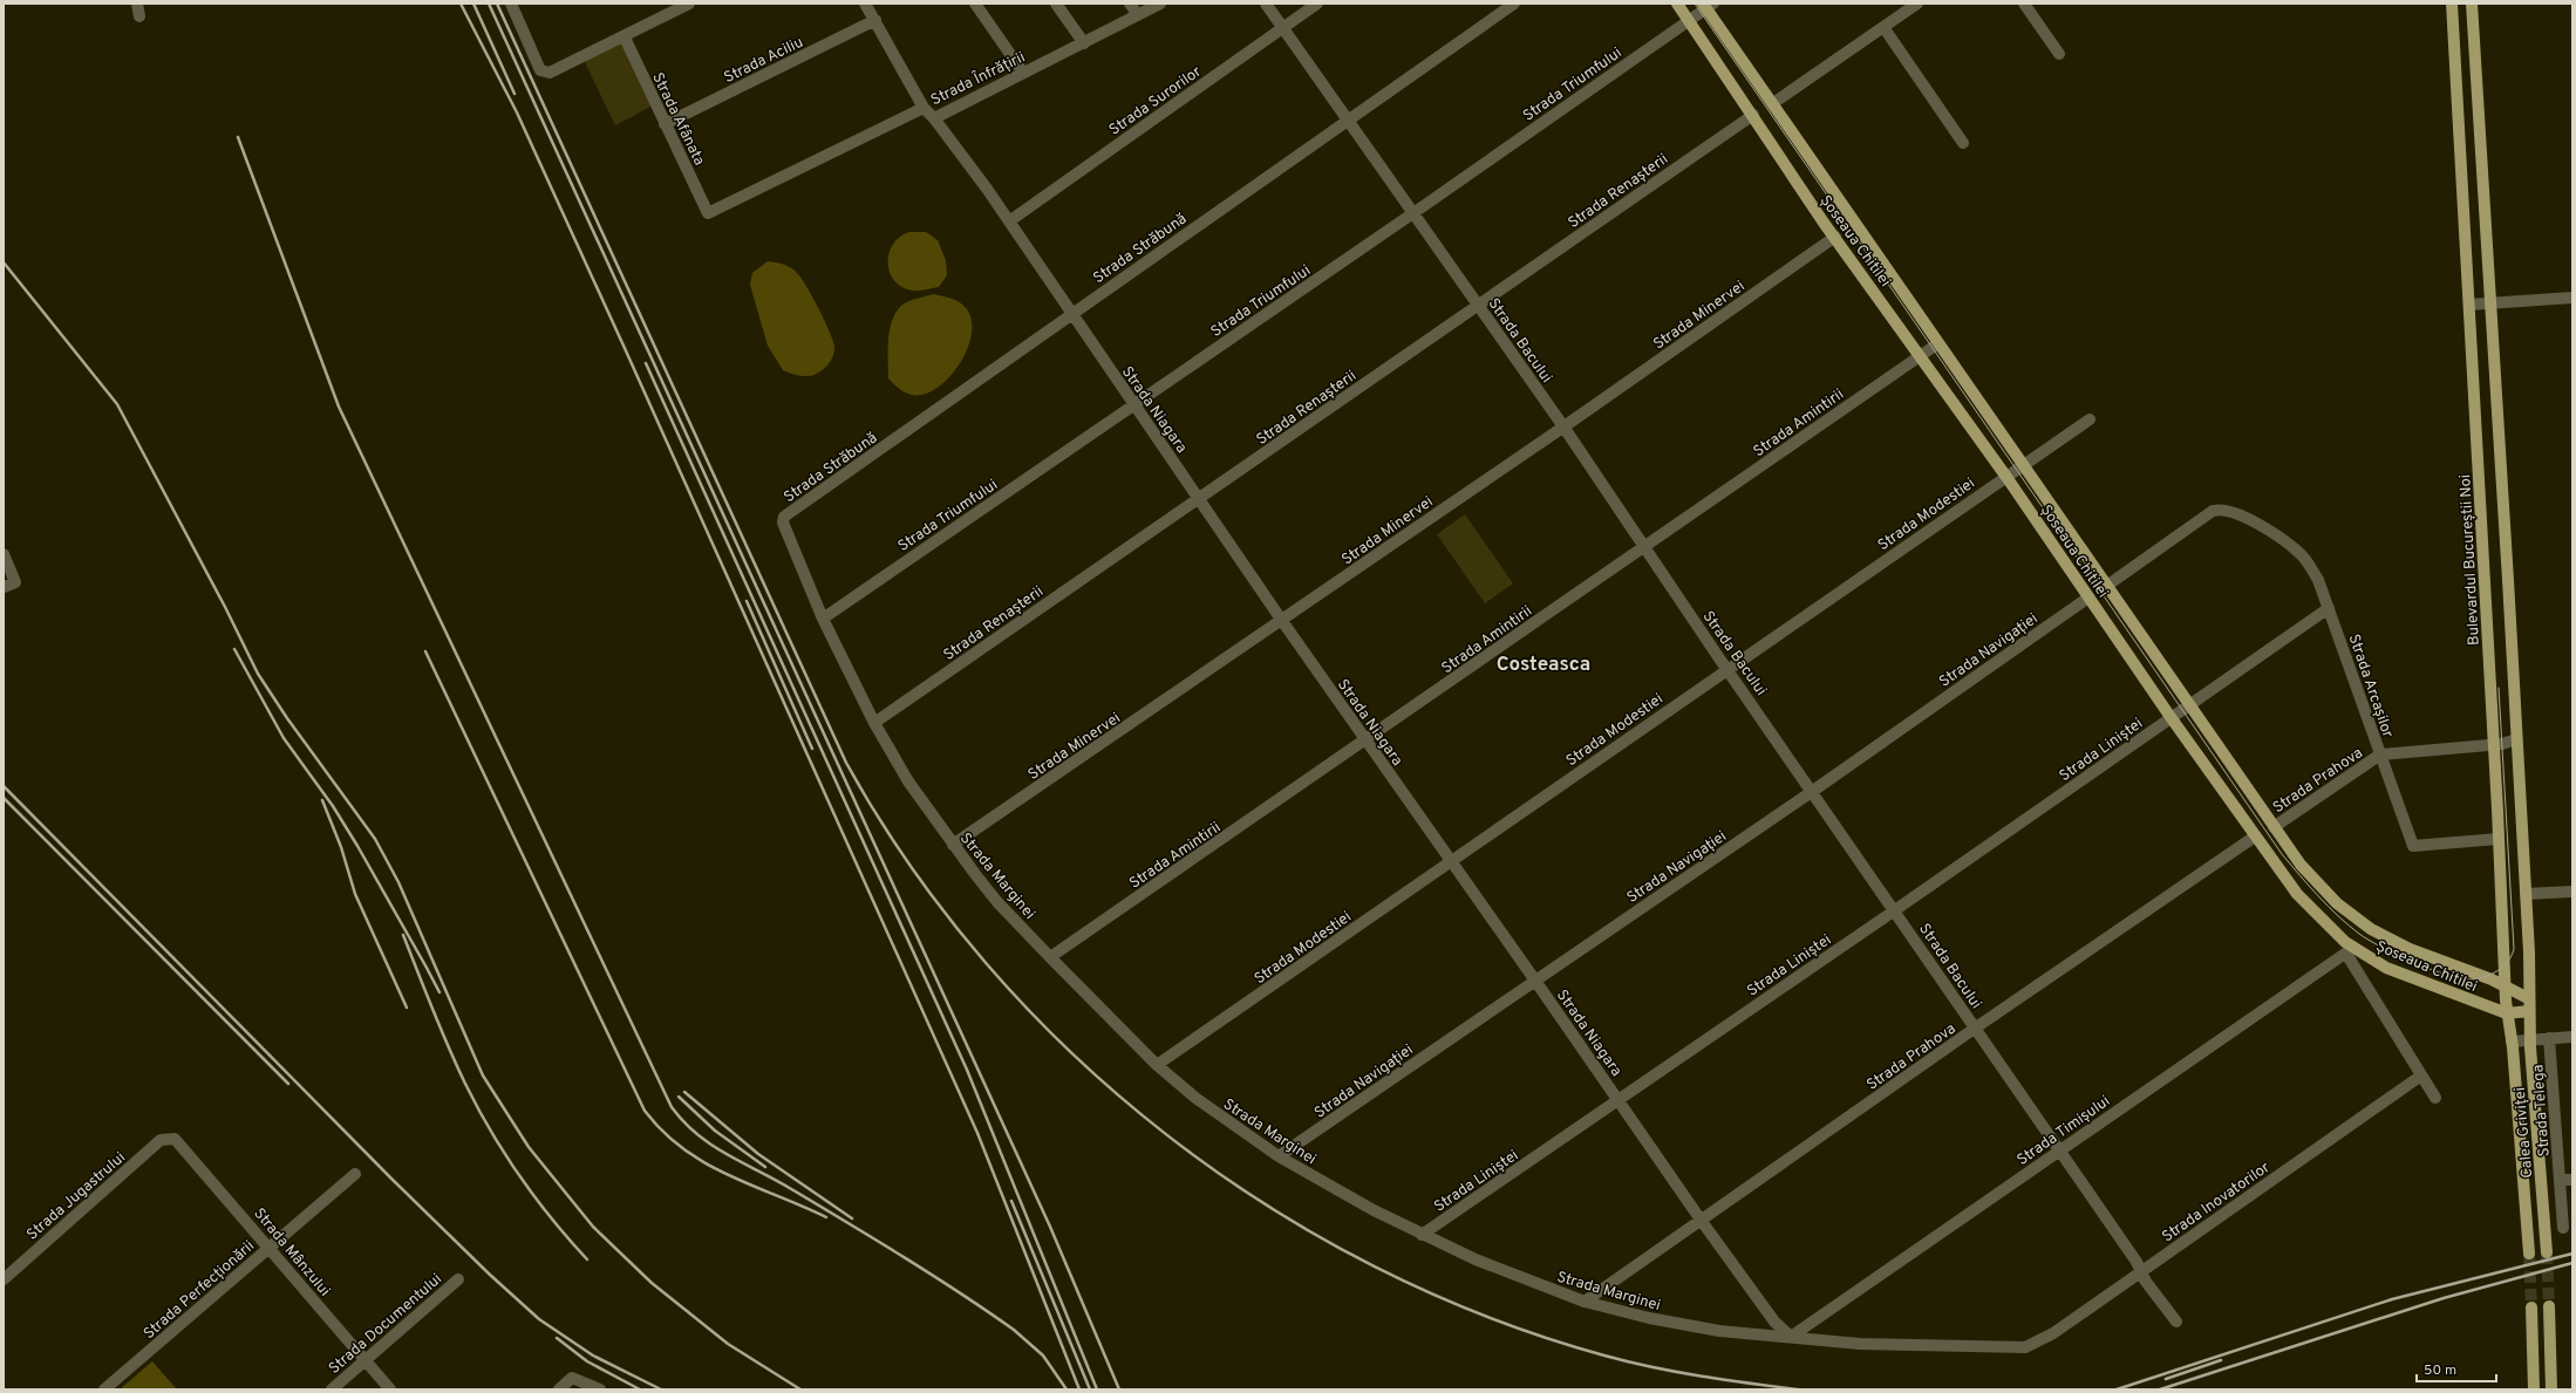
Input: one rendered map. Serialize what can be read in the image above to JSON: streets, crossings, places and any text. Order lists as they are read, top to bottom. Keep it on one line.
{"streets":{"main road":["Șoseaua Chitilei","Bulevardul Bucureștii Noi","Calea Griviței"],"street":["Strada Aciliu","Strada Înfrățirii","Strada Triumfului","Strada Surorilor","Strada Afânata","Strada Renașterii","Strada Străbună","Strada Minervei","Strada Bacului","Strada Niagara","Strada Amintirii","Strada Modestiei","Strada Navigației","Strada Arcașilor","Strada Liniștei","Strada Prahova","Strada Marginei","Strada Telega","Strada Timișului","Strada Jugastrului","Strada Inovatorilor","Strada Mânzului","Strada Perfecționării","Strada Documentului"]},"crossings":[["Strada Aciliu","Strada Afânata"],["Strada Înfrățirii","Strada Afânata"],["Strada Înfrățirii","Strada Niagara"],["Strada Triumfului","Șoseaua Chitilei"],["Strada Triumfului","Strada Bacului"],["Strada Triumfului","Strada Niagara"],["Strada Triumfului","Strada Marginei"],["Strada Surorilor","Strada Bacului"],["Strada Surorilor","Strada Niagara"],["Strada Renașterii","Șoseaua Chitilei"],["Strada Renașterii","Strada Bacului"],["Strada Renașterii","Strada Niagara"],["Strada Renașterii","Strada Marginei"],["Șoseaua Chitilei","Strada Minervei"],["Șoseaua Chitilei","Strada Amintirii"],["Șoseaua Chitilei","Strada Modestiei"],["Șoseaua Chitilei","Bulevardul Bucureștii Noi"],["Șoseaua Chitilei","Strada Navigației"],["Șoseaua Chitilei","Strada Arcașilor"],["Șoseaua Chitilei","Strada Liniștei"],["Șoseaua Chitilei","Strada Prahova"],["Șoseaua Chitilei","Strada Timișului"],["Șoseaua Chitilei","Calea Griviței"],["Șoseaua Chitilei","Strada Inovatorilor"],["Strada Străbună","Strada Bacului"],["Strada Străbună","Strada Niagara"],["Strada Străbună","Strada Marginei"],["Strada Minervei","Strada Bacului"],["Strada Minervei","Strada Niagara"],["Strada Minervei","Strada Marginei"],["Strada Bacului","Strada Amintirii"],["Strada Bacului","Strada Modestiei"],["Strada Bacului","Strada Navigației"],["Strada Bacului","Strada Liniștei"],["Strada Bacului","Strada Prahova"],["Strada Bacului","Strada Timișului"],["Strada Bacului","Strada Inovatorilor"],["Strada Niagara","Strada Amintirii"],["Strada Niagara","Strada Modestiei"],["Strada Niagara","Strada Navigației"],["Strada Niagara","Strada Liniștei"],["Strada Niagara","Strada Prahova"],["Strada Niagara","Strada Marginei"],["Strada Niagara","Strada Timișului"],["Strada Amintirii","Strada Marginei"],["Strada Modestiei","Strada Marginei"],["Bulevardul Bucureștii Noi","Strada Arcașilor"],["Bulevardul Bucureștii Noi","Strada Prahova"],["Bulevardul Bucureștii Noi","Calea Griviței"],["Strada Navigației","Strada Marginei"],["Strada Arcașilor","Strada Prahova"],["Strada Liniștei","Strada Marginei"],["Strada Prahova","Strada Marginei"],["Strada Marginei","Strada Timișului"],["Strada Marginei","Strada Inovatorilor"],["Strada Jugastrului","Strada Mânzului"],["Strada Mânzului","Strada Perfecționării"],["Strada Mânzului","Strada Documentului"]],"districts":["Costeasca"],"scale_bar":"50 m"}
